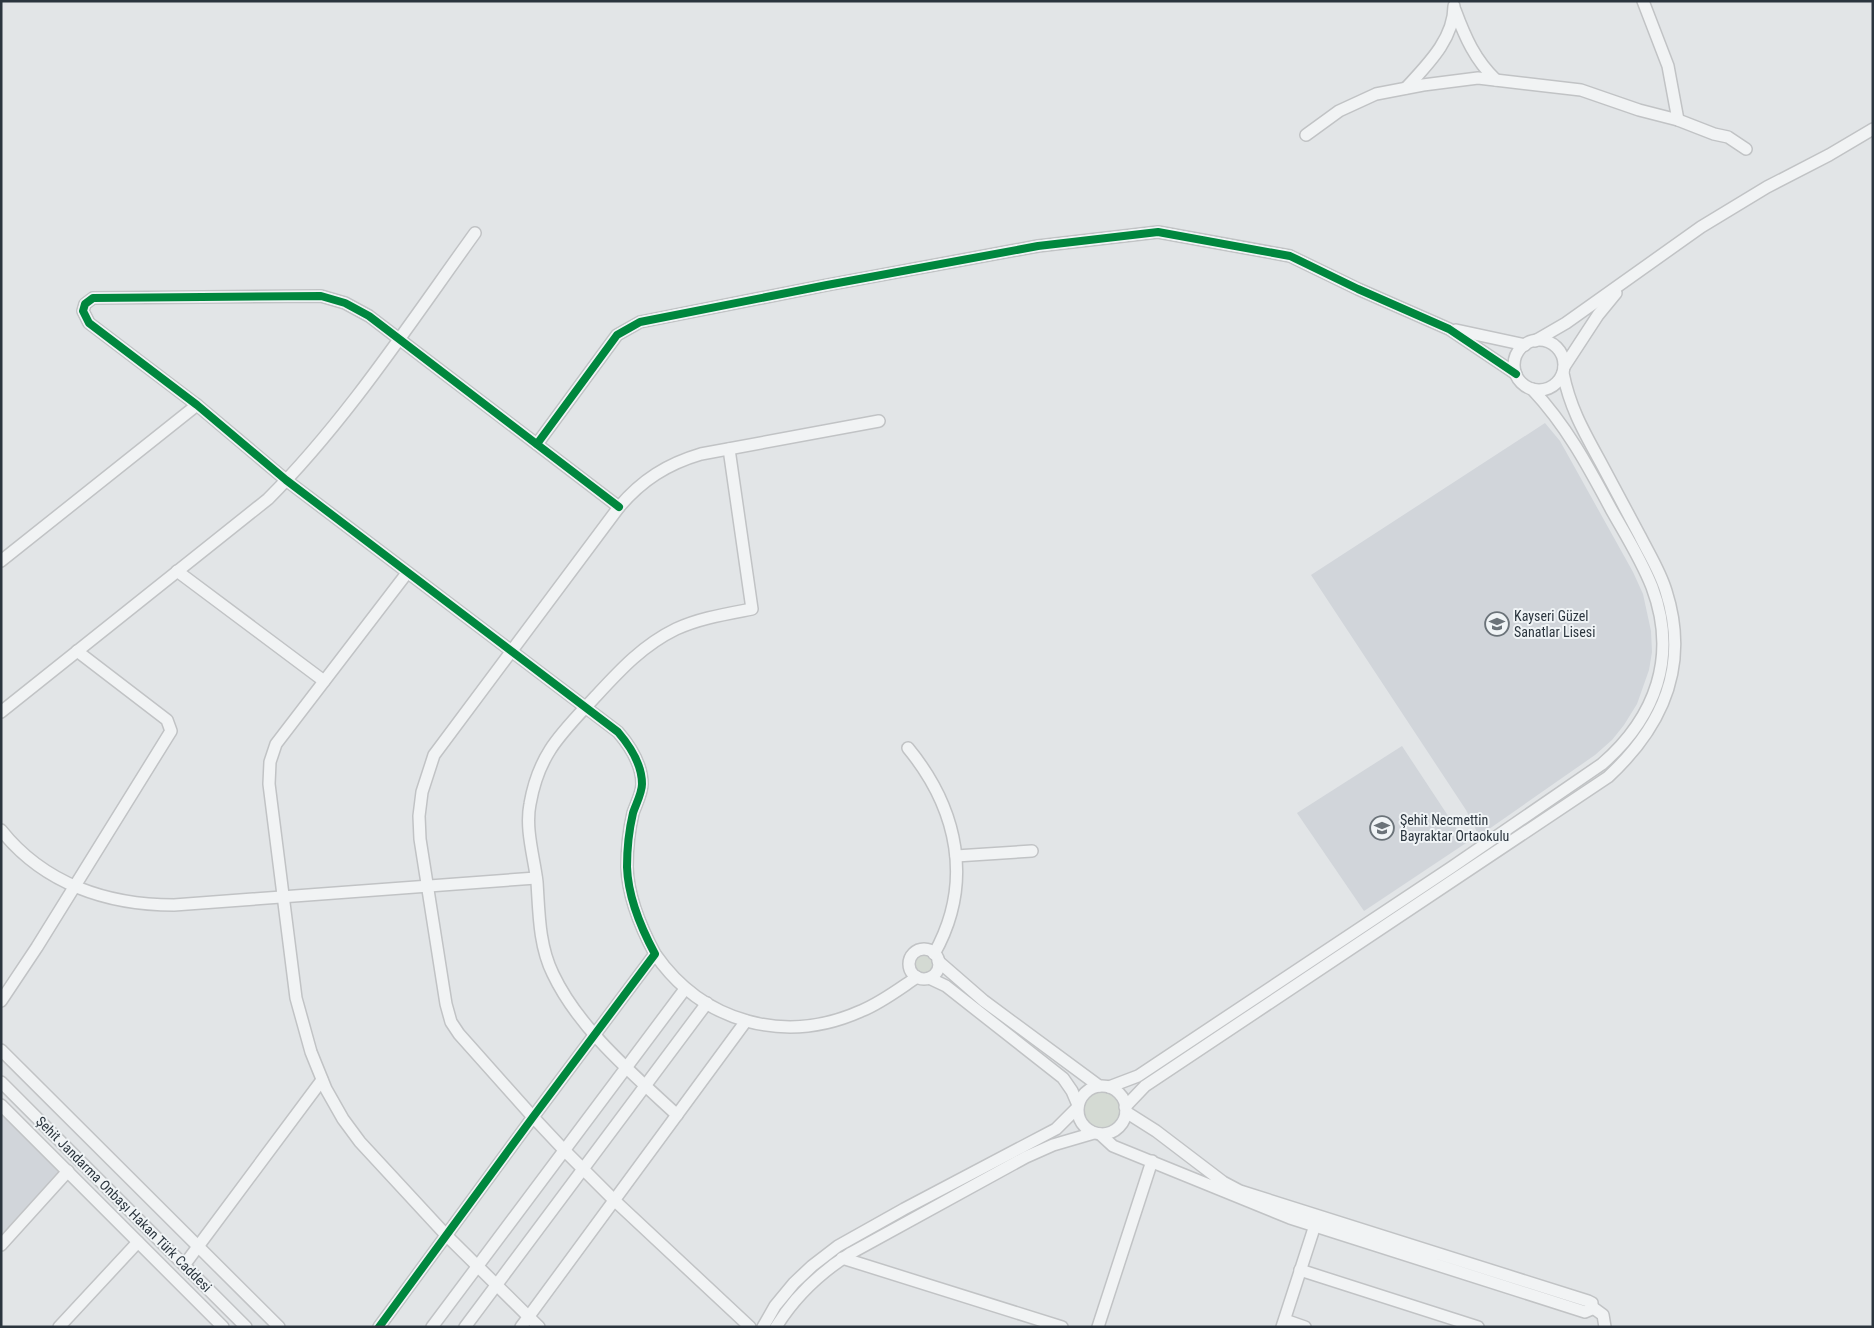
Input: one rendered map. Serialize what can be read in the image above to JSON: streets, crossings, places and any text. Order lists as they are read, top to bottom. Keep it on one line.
{"streets":{"street":["Şehit Jandarma Onbaşı Hakan Türk Caddesi"]},"places":{"school or university":["Kayseri Güzel Sanatlar Lisesi","Şehit Necmettin Bayraktar Ortaokulu"]}}
